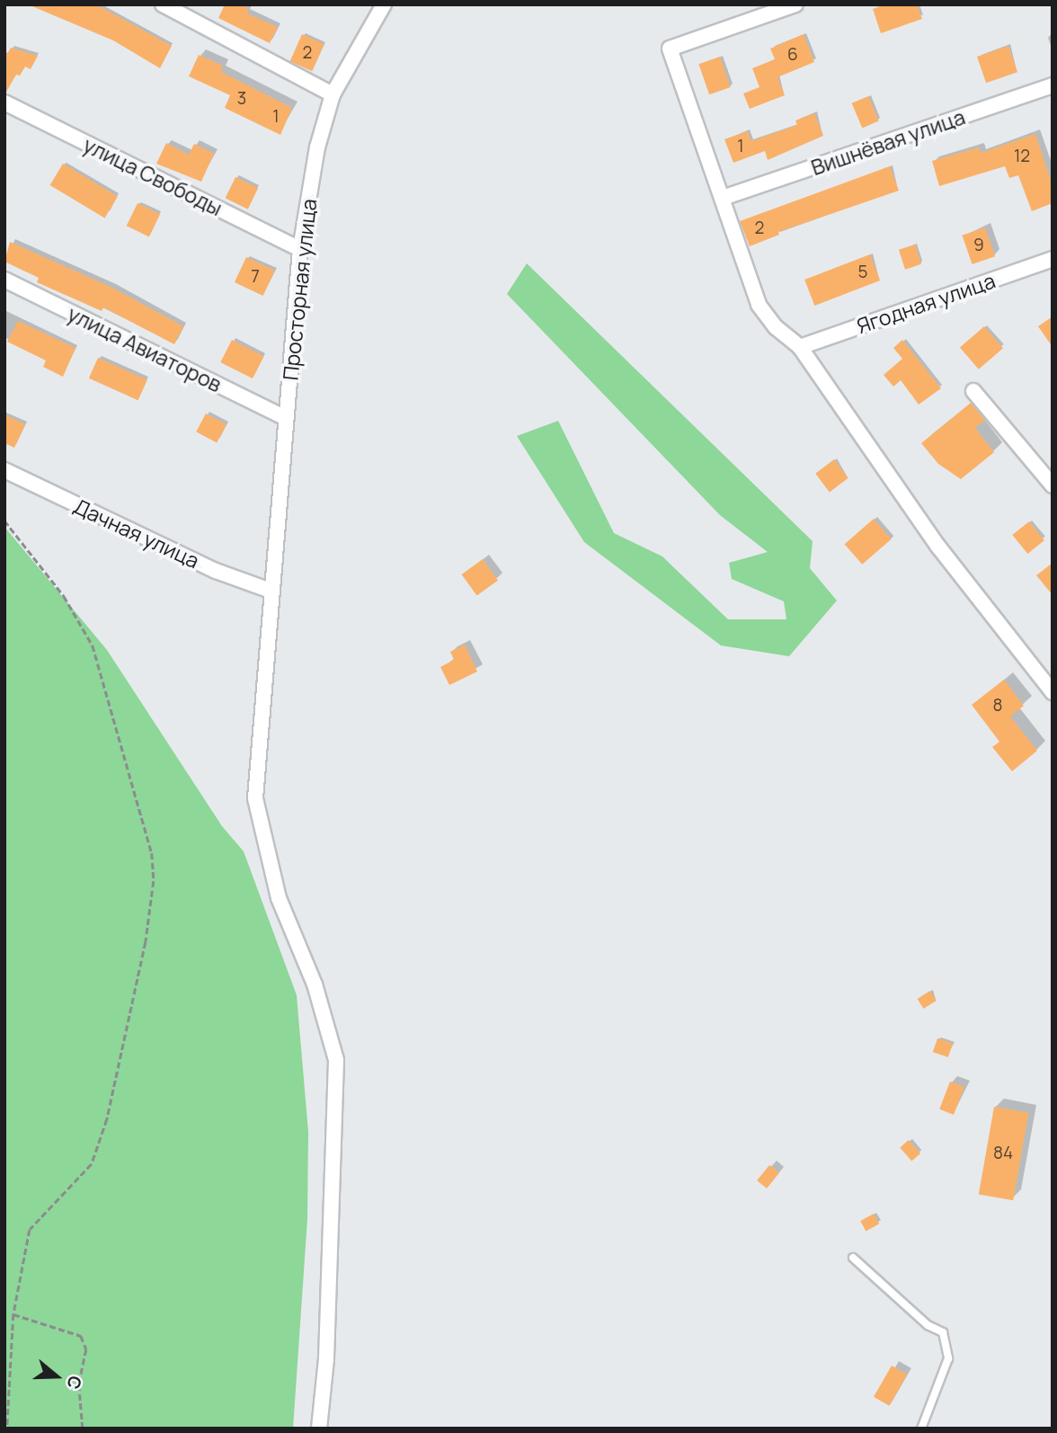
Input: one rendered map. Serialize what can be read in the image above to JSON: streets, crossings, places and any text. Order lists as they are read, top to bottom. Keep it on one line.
{"streets":{"street":["Вишнёвая улица","улица Свободы","Просторная улица","Ягодная улица","улица Авиаторов","Дачная улица"]},"crossings":[["улица Свободы","Просторная улица"],["Просторная улица","улица Авиаторов"],["Просторная улица","Дачная улица"]],"house_numbers":["2","6","3","1","1","12","2","9","5","7","8","84"],"north":"right"}
